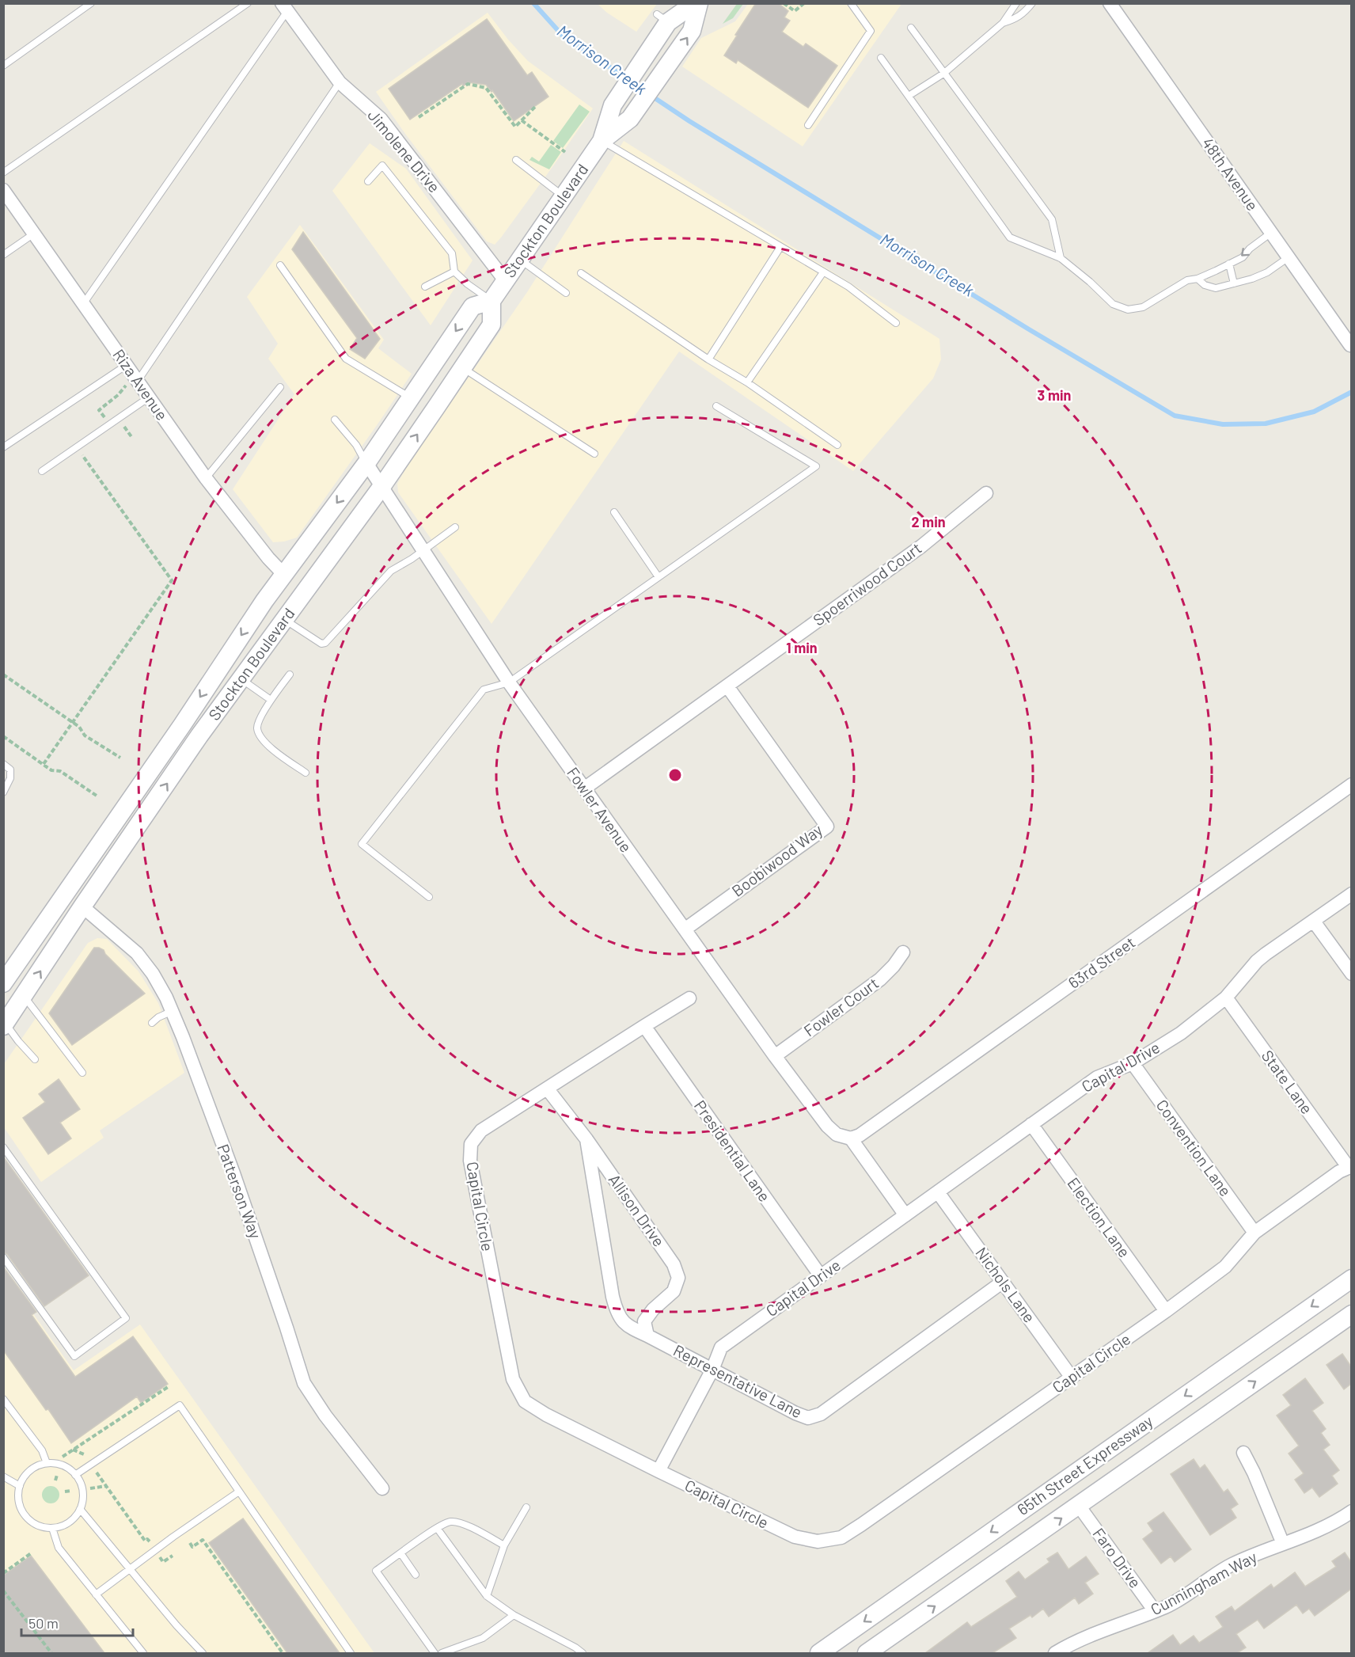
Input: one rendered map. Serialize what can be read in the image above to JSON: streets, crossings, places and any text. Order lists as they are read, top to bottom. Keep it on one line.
{"streets":{"main road":["Stockton Boulevard","65th Street Expressway"],"street":["Jimolene Drive","48th Avenue","Riza Avenue","Spoerriwood Court","Fowler Avenue","Boobiwood Way","63rd Street","Fowler Court","Capital Drive","State Lane","Convention Lane","Presidential Lane","Patterson Way","Capital Circle","Allison Drive","Election Lane","Nichols Lane","Representative Lane","Faro Drive","Cunningham Way"]},"crossings":[["Jimolene Drive","Stockton Boulevard"],["Stockton Boulevard","Riza Avenue"],["Stockton Boulevard","Fowler Avenue"],["Stockton Boulevard","Patterson Way"],["Spoerriwood Court","Fowler Avenue"],["Spoerriwood Court","Boobiwood Way"],["Fowler Avenue","Boobiwood Way"],["Fowler Avenue","63rd Street"],["Fowler Avenue","Fowler Court"],["Capital Drive","State Lane"],["Capital Drive","Convention Lane"],["Capital Drive","Presidential Lane"],["Capital Drive","Capital Circle"],["Capital Drive","Election Lane"],["Capital Drive","Nichols Lane"],["Capital Drive","Representative Lane"],["State Lane","Capital Circle"],["Convention Lane","Capital Circle"],["Presidential Lane","Capital Circle"],["Capital Circle","Allison Drive"],["Capital Circle","Election Lane"],["Capital Circle","Nichols Lane"],["Allison Drive","Representative Lane"],["Nichols Lane","Representative Lane"],["65th Street Expressway","Faro Drive"],["Faro Drive","Cunningham Way"]],"water":["Morrison Creek"],"scale_bar":"50 m","rings":["3 min","2 min","1 min"]}
